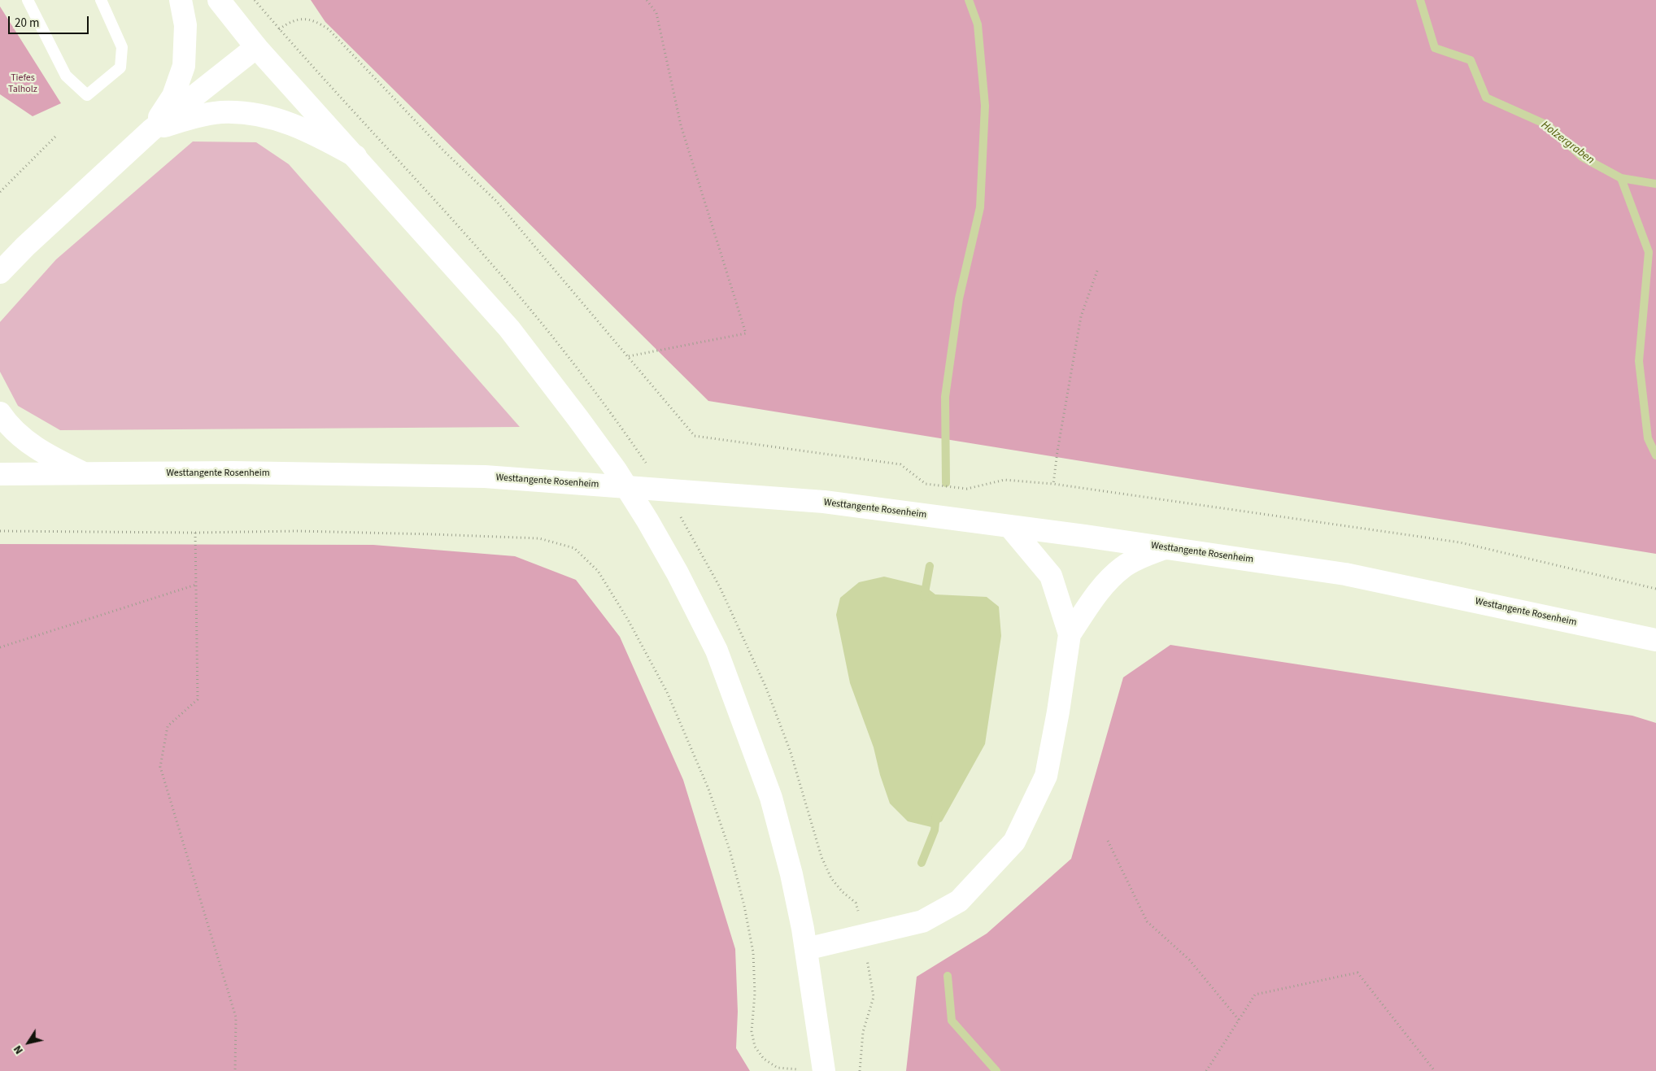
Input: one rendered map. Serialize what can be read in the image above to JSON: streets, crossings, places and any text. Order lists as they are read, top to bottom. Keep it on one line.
{"streets":{"main road":["Westtangente Rosenheim"]},"water":["Holzergraben"],"parks":["Tiefes Talholz"],"scale_bar":"20 m","north":"bottom left"}
